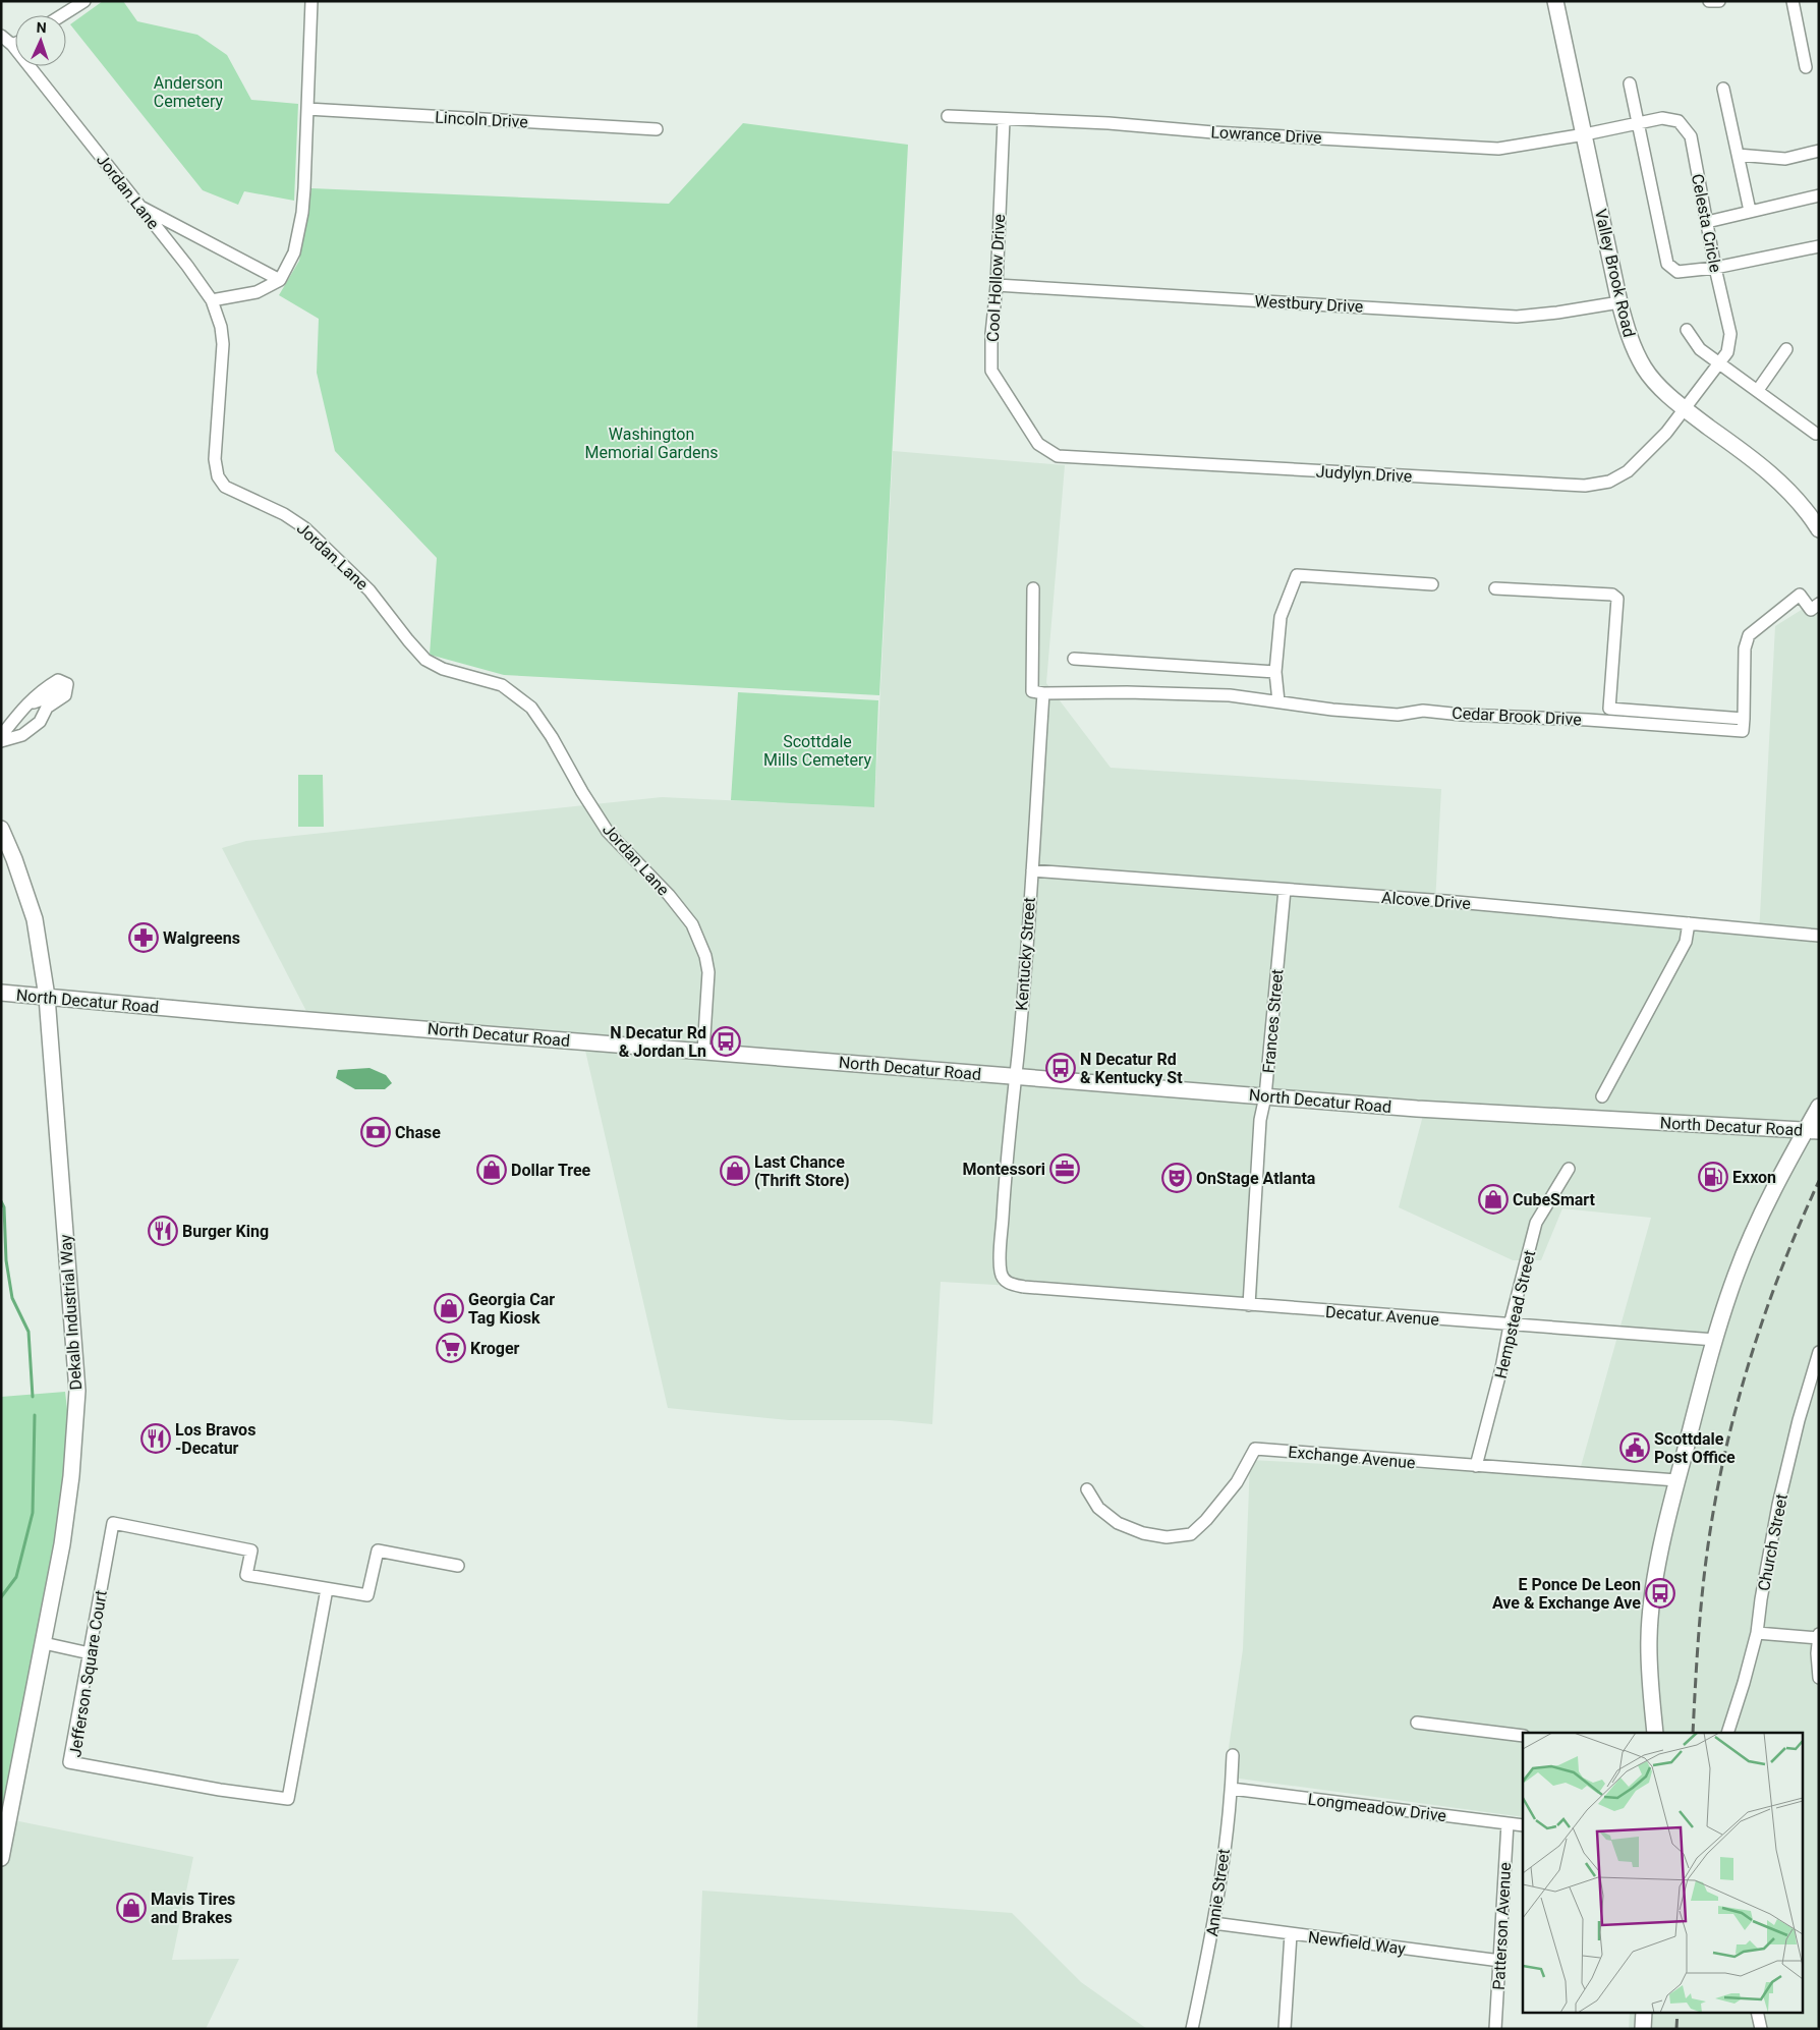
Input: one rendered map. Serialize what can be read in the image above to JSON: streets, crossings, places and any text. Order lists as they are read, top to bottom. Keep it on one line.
{"streets":{"main road":["Valley Brook Road","North Decatur Road","Dekalb Industrial Way"],"street":["Lincoln Drive","Lowrance Drive","Jordan Lane","Celesta Cricle","Cool Hollow Drive","Westbury Drive","Judylyn Drive","Cedar Brook Drive","Alcove Drive","Kentucky Street","Frances Street","Hempstead Street","Decatur Avenue","Exchange Avenue","Church Street","Jefferson Square Court","Longmeadow Drive","Annie Street","Patterson Avenue","Newfield Way"]},"crossings":[["Lowrance Drive","Celesta Cricle"],["Lowrance Drive","Valley Brook Road"],["Lowrance Drive","Cool Hollow Drive"],["Jordan Lane","North Decatur Road"],["Celesta Cricle","Valley Brook Road"],["Celesta Cricle","Judylyn Drive"],["Valley Brook Road","Westbury Drive"],["Valley Brook Road","Judylyn Drive"],["Cool Hollow Drive","Westbury Drive"],["Cool Hollow Drive","Judylyn Drive"],["Cedar Brook Drive","Kentucky Street"],["Alcove Drive","Kentucky Street"],["Alcove Drive","Frances Street"],["Kentucky Street","North Decatur Road"],["Kentucky Street","Decatur Avenue"],["North Decatur Road","Frances Street"],["North Decatur Road","Dekalb Industrial Way"],["Frances Street","Decatur Avenue"],["Hempstead Street","Decatur Avenue"],["Hempstead Street","Exchange Avenue"],["Longmeadow Drive","Annie Street"],["Longmeadow Drive","Patterson Avenue"],["Annie Street","Newfield Way"],["Patterson Avenue","Newfield Way"]],"parks":["Anderson Cemetery","Washington Memorial Gardens","Scottdale Mills Cemetery"],"places":{"pharmacy":["Walgreens"],"bus stop":["N Decatur Rd & Jordan Ln","N Decatur Rd & Kentucky St","E Ponce De Leon Ave & Exchange Ave"],"bank":["Chase"],"office":["Montessori"],"shop":["Dollar Tree","Last Chance (Thrift Store)","CubeSmart","Georgia Car Tag Kiosk","Mavis Tires and Brakes"],"fuel station":["Exxon"],"theatre":["OnStage Atlanta"],"restaurant":["Burger King","Los Bravos -Decatur"],"supermarket":["Kroger"],"public building":["Scottdale Post Office"]},"north":"top"}
